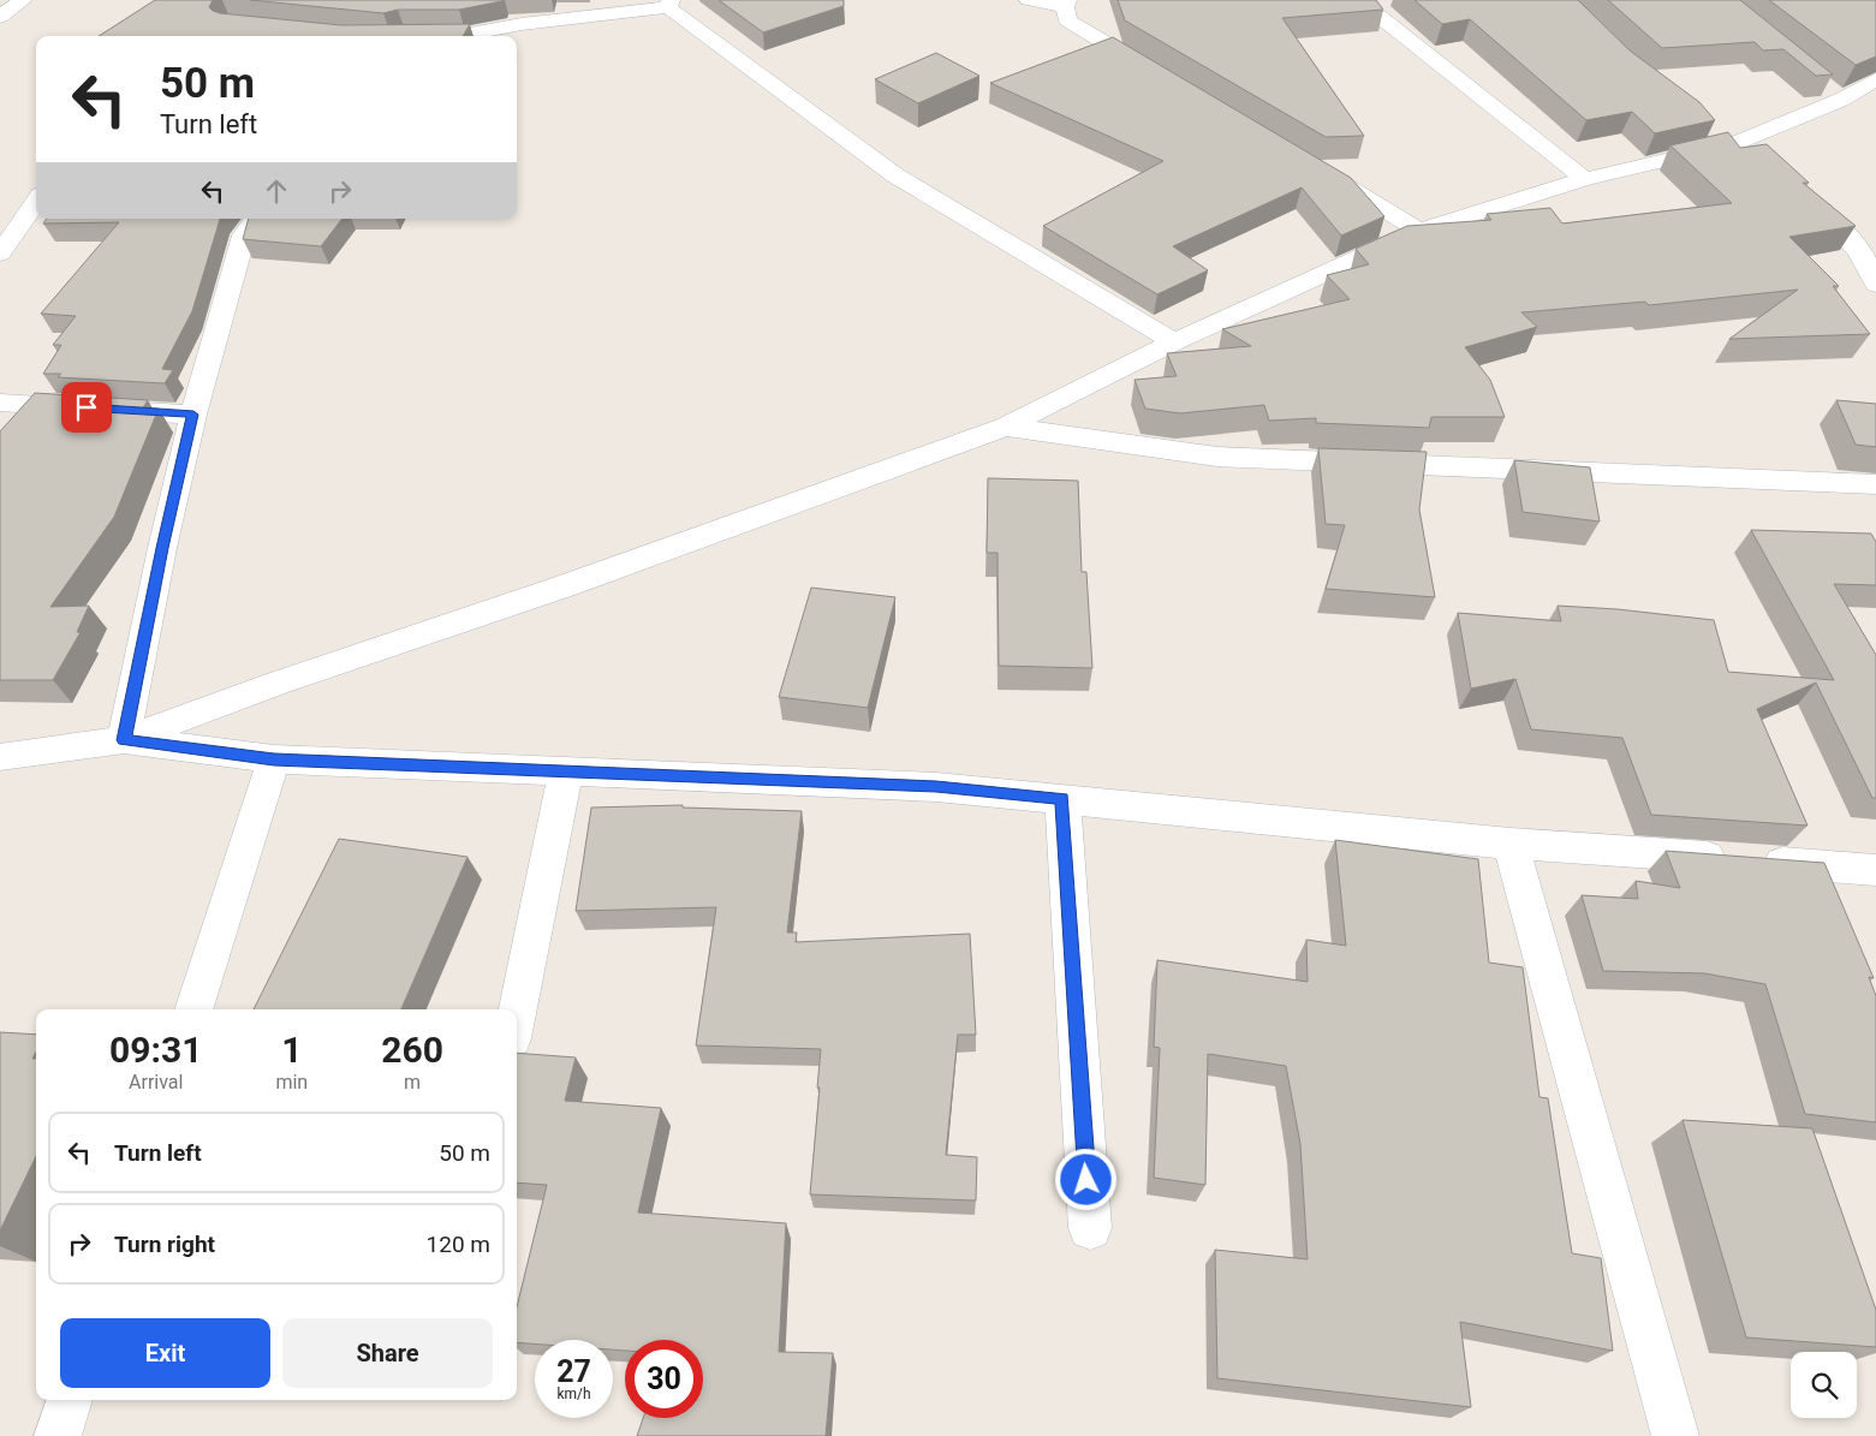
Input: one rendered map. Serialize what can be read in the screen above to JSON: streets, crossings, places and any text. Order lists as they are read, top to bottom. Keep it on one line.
{"page":{"turn":["50 m","Turn left"],"eta":["09:31","Arrival","1","min","260","m"],"list":[{"name":"Turn left","value":"50 m"},{"name":"Turn right","value":"120 m"}],"buttons":["Exit","Share"],"speed":"27 km/h","limit":"30"}}
